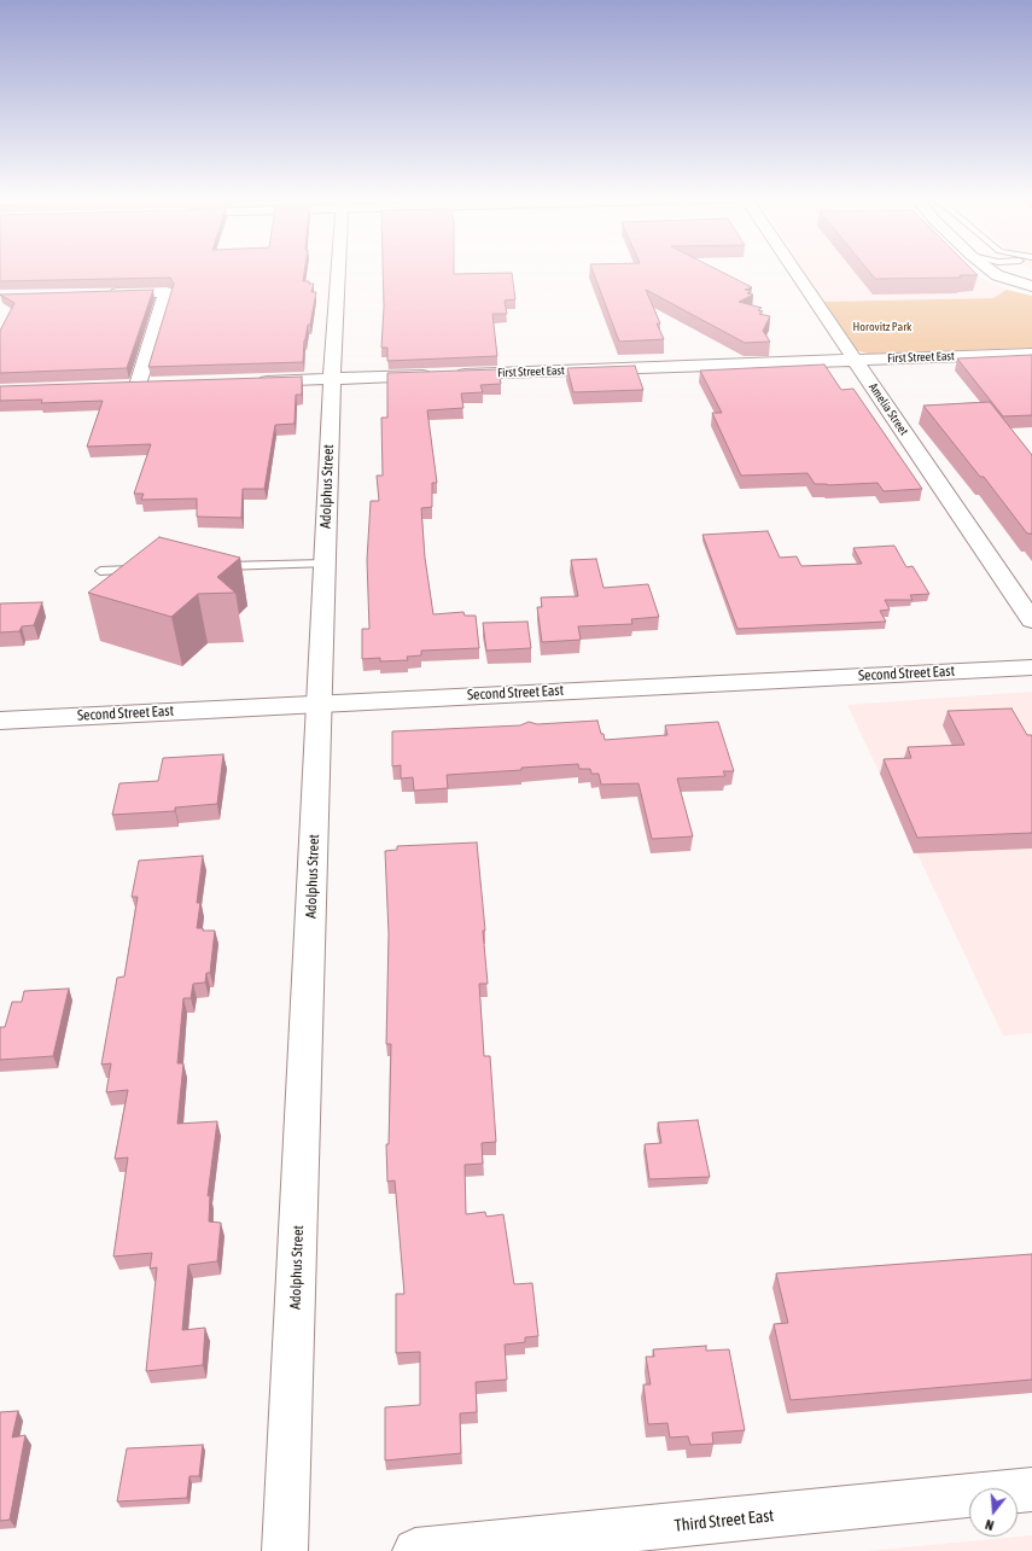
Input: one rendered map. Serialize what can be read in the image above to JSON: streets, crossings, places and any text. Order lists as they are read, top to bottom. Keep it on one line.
{"streets":{"street":["First Street East","Amelia Street","Adolphus Street","Second Street East","Third Street East"]},"crossings":[["First Street East","Amelia Street"],["First Street East","Adolphus Street"],["Adolphus Street","Second Street East"]],"parks":["Horovitz Park"],"north":"bottom"}
